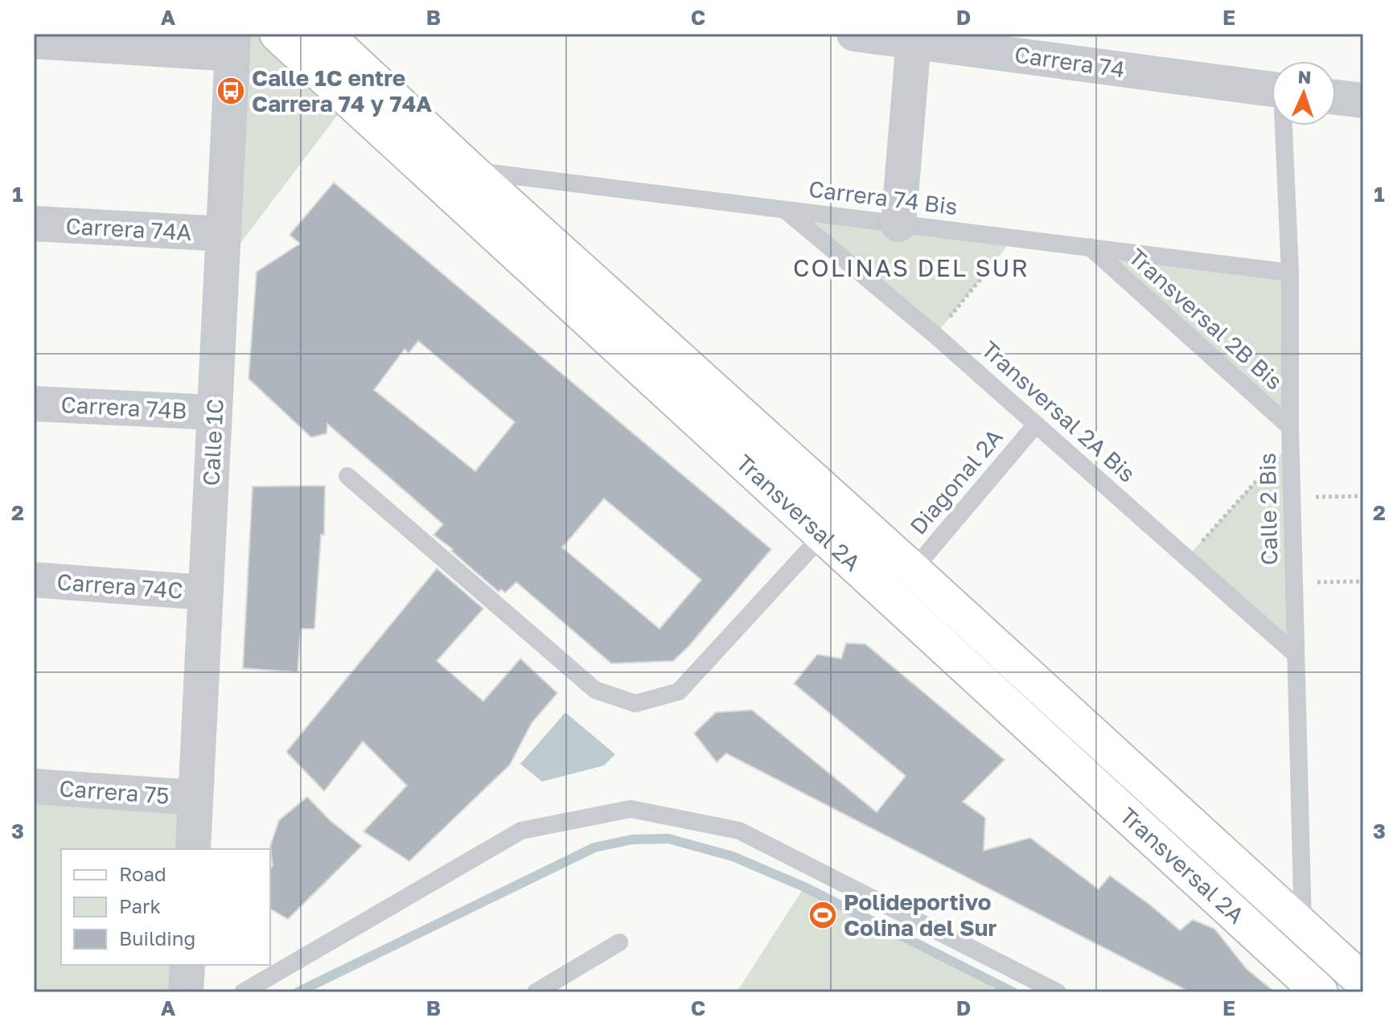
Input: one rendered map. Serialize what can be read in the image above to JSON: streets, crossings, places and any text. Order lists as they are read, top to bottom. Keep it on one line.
{"streets":{"street":["Carrera 74","Carrera 74A","Carrera 74B","Calle 1C","Transversal 2A","Carrera 74C","Carrera 75"],"lane":["Carrera 74 Bis","Transversal 2B Bis","Transversal 2A Bis","Diagonal 2A","Calle 2 Bis"]},"crossings":[["Carrera 74 Bis","Transversal 2B Bis"],["Carrera 74 Bis","Transversal 2A Bis"],["Carrera 74 Bis","Calle 2 Bis"],["Carrera 74 Bis","Transversal 2A"],["Carrera 74A","Calle 1C"],["Transversal 2B Bis","Calle 2 Bis"],["Carrera 74B","Calle 1C"],["Transversal 2A Bis","Diagonal 2A"],["Transversal 2A Bis","Calle 2 Bis"],["Calle 1C","Carrera 74C"],["Calle 1C","Carrera 75"],["Diagonal 2A","Transversal 2A"],["Calle 2 Bis","Transversal 2A"]],"districts":["COLINAS DEL SUR"],"places":{"bus stop":["Calle 1C entre Carrera 74 y 74A"],"sports":["Polideportivo Colina del Sur"]},"legend":["Road","Park","Building"],"north":"top","grid":{"columns":["A","B","C","D","E"],"rows":["1","2","3"]}}
